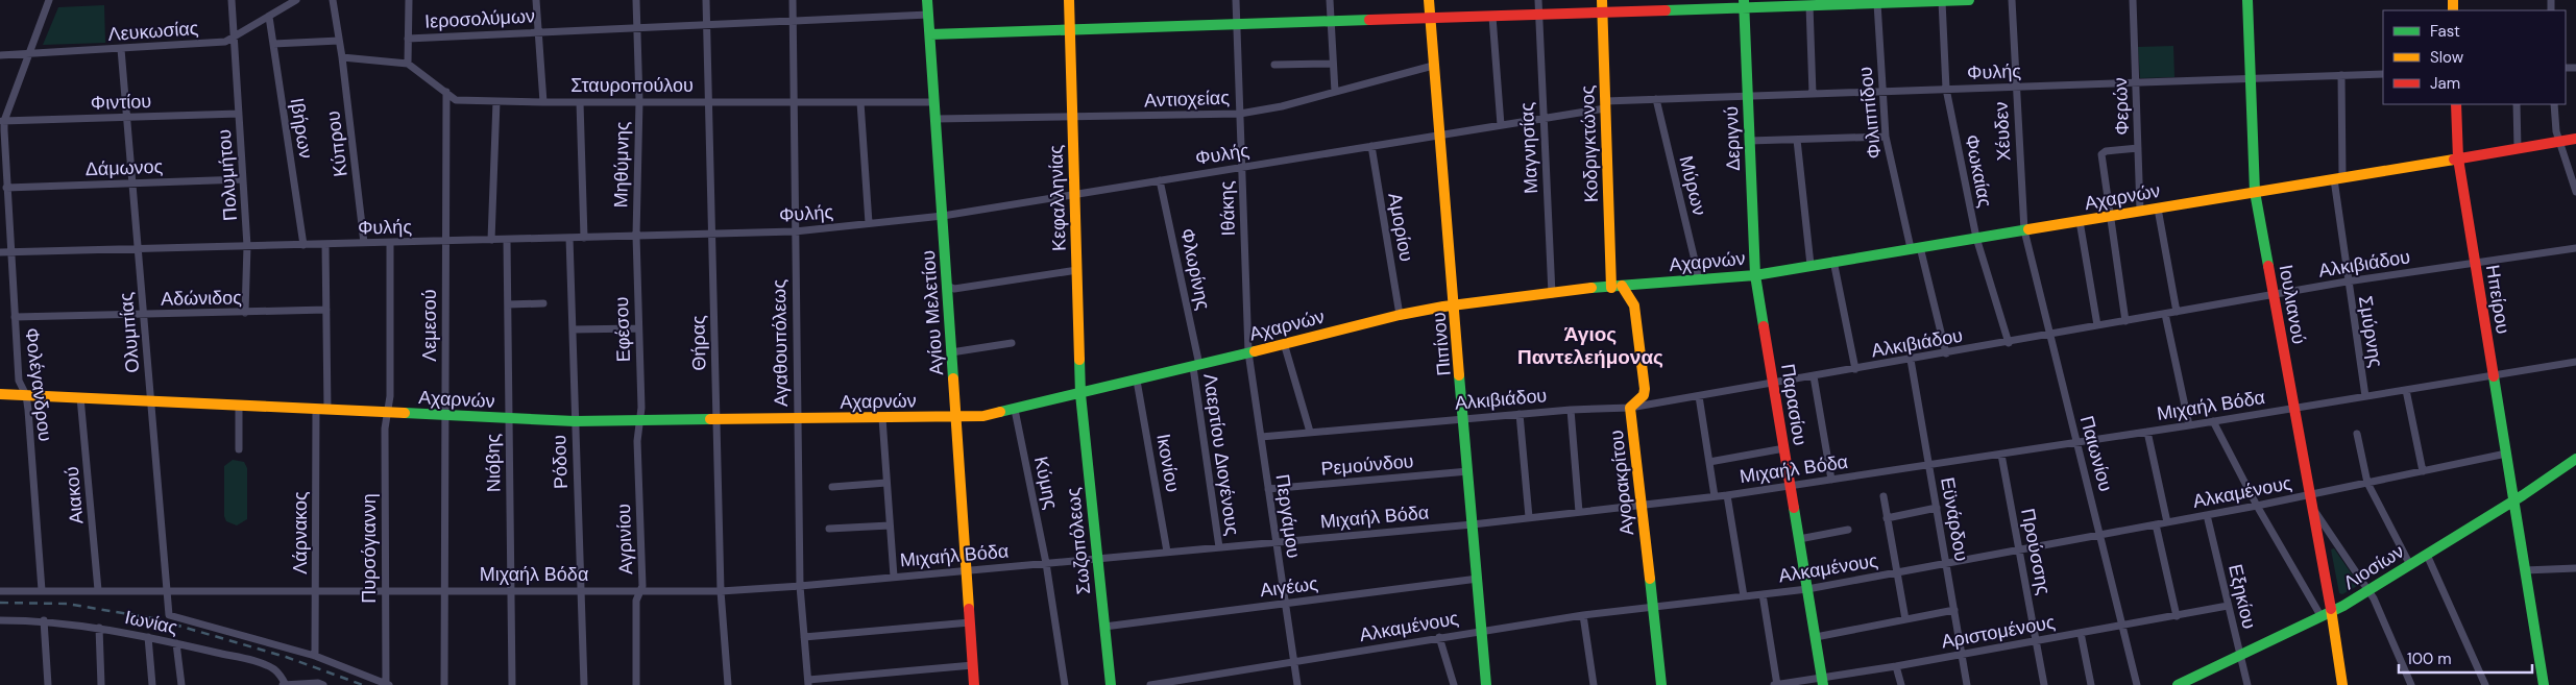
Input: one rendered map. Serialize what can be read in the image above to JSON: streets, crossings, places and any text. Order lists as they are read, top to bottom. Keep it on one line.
{"streets":{"main road":["Δεριγνύ","Κοδριγκτώνος","Αχαρνών","Κεφαλληνίας","Ηπείρου","Ιουλιανού","Αγίου Μελετίου","Πιπίνου","Παρασίου","Αγορακρίτου","Σωζοπόλεως","Λιοσίων"],"street":["Ιεροσολύμων","Λευκωσίας","Φυλής","Σταυροπούλου","Αντιοχείας","Φιντίου","Φερών","Φιλιππίδου","Ιβήρων","Χέυδεν","Κύπρου","Μαγνησίας","Μηθύμνης","Δάμωνος","Φωκαίας","Πολυμήτου","Μύρων","Ιθάκης","Αμορίου","Αλκιβιάδου","Φλωρίνης","Αδώνιδος","Λεμεσού","Εφέσου","Σμύρνης","Ολυμπίας","Θήρας","Αγαθουπόλεως","Φολέγανδρου","Μιχαήλ Βόδα","Παιωνίου","Λαερτίου Διογένους","Ρόδου","Νιόβης","Ικονίου","Ρεμούνδου","Κύμης","Αλκαμένους","Αιακού","Περγάμου","Εϋνάρδου","Λάρνακος","Αγρινίου","Πυρσόγιαννη","Προύσσης","Αιγέως","Εξηκίου","Ιωνίας","Αριστομένους"]},"crossings":[["Ιεροσολύμων","Μηθύμνης"],["Ιεροσολύμων","Αγίου Μελετίου"],["Ιεροσολύμων","Θήρας"],["Ιεροσολύμων","Αγαθουπόλεως"],["Λευκωσίας","Ιβήρων"],["Λευκωσίας","Πολυμήτου"],["Λευκωσίας","Ολυμπίας"],["Φυλής","Φερών"],["Φυλής","Φιλιππίδου"],["Φυλής","Ιβήρων"],["Φυλής","Χέυδεν"],["Φυλής","Δεριγνύ"],["Φυλής","Κύπρου"],["Φυλής","Κοδριγκτώνος"],["Φυλής","Μαγνησίας"],["Φυλής","Μηθύμνης"],["Φυλής","Φωκαίας"],["Φυλής","Πολυμήτου"],["Φυλής","Μύρων"],["Φυλής","Κεφαλληνίας"],["Φυλής","Ιθάκης"],["Φυλής","Αμορίου"],["Φυλής","Φλωρίνης"],["Φυλής","Ιουλιανού"],["Φυλής","Αγίου Μελετίου"],["Φυλής","Λεμεσού"],["Φυλής","Εφέσου"],["Φυλής","Σμύρνης"],["Φυλής","Ολυμπίας"],["Φυλής","Θήρας"],["Φυλής","Αγαθουπόλεως"],["Φυλής","Πιπίνου"],["Φυλής","Φολέγανδρου"],["Φυλής","Ρόδου"],["Φυλής","Νιόβης"],["Φυλής","Λάρνακος"],["Φυλής","Πυρσόγιαννη"],["Σταυροπούλου","Μηθύμνης"],["Σταυροπούλου","Αγίου Μελετίου"],["Σταυροπούλου","Λεμεσού"],["Σταυροπούλου","Θήρας"],["Σταυροπούλου","Αγαθουπόλεως"],["Αντιοχείας","Κεφαλληνίας"],["Αντιοχείας","Ιθάκης"],["Αντιοχείας","Αγίου Μελετίου"],["Αντιοχείας","Πιπίνου"],["Φιντίου","Πολυμήτου"],["Φιντίου","Ολυμπίας"],["Φιντίου","Φολέγανδρου"],["Φερών","Αχαρνών"],["Φιλιππίδου","Αχαρνών"],["Φιλιππίδου","Αλκιβιάδου"],["Χέυδεν","Αχαρνών"],["Χέυδεν","Παιωνίου"],["Δεριγνύ","Αχαρνών"],["Δεριγνύ","Παρασίου"],["Κοδριγκτώνος","Αχαρνών"],["Μαγνησίας","Αχαρνών"],["Μηθύμνης","Εφέσου"],["Δάμωνος","Πολυμήτου"],["Δάμωνος","Ολυμπίας"],["Δάμωνος","Φολέγανδρου"],["Φωκαίας","Αχαρνών"],["Φωκαίας","Αλκιβιάδου"],["Πολυμήτου","Αδώνιδος"],["Μύρων","Αχαρνών"],["Αχαρνών","Κεφαλληνίας"],["Αχαρνών","Ιθάκης"],["Αχαρνών","Αμορίου"],["Αχαρνών","Φλωρίνης"],["Αχαρνών","Ηπείρου"],["Αχαρνών","Ιουλιανού"],["Αχαρνών","Αγίου Μελετίου"],["Αχαρνών","Λεμεσού"],["Αχαρνών","Εφέσου"],["Αχαρνών","Σμύρνης"],["Αχαρνών","Ολυμπίας"],["Αχαρνών","Θήρας"],["Αχαρνών","Αγαθουπόλεως"],["Αχαρνών","Πιπίνου"],["Αχαρνών","Φολέγανδρου"],["Αχαρνών","Παρασίου"],["Αχαρνών","Παιωνίου"],["Αχαρνών","Λαερτίου Διογένους"],["Αχαρνών","Ρόδου"],["Αχαρνών","Νιόβης"],["Αχαρνών","Ικονίου"],["Αχαρνών","Κύμης"],["Αχαρνών","Αγορακρίτου"],["Αχαρνών","Αιακού"],["Αχαρνών","Περγάμου"],["Αχαρνών","Λάρνακος"],["Αχαρνών","Αγρινίου"],["Αχαρνών","Σωζοπόλεως"],["Αχαρνών","Πυρσόγιαννη"],["Κεφαλληνίας","Σωζοπόλεως"],["Ιθάκης","Περγάμου"],["Αλκιβιάδου","Ηπείρου"],["Αλκιβιάδου","Ιουλιανού"],["Αλκιβιάδου","Σμύρνης"],["Αλκιβιάδου","Πιπίνου"],["Αλκιβιάδου","Παρασίου"],["Αλκιβιάδου","Παιωνίου"],["Αλκιβιάδου","Αγορακρίτου"],["Αλκιβιάδου","Περγάμου"],["Αλκιβιάδου","Εϋνάρδου"],["Φλωρίνης","Λαερτίου Διογένους"],["Αδώνιδος","Ολυμπίας"],["Αδώνιδος","Φολέγανδρου"],["Αδώνιδος","Λάρνακος"],["Ηπείρου","Μιχαήλ Βόδα"],["Ηπείρου","Αλκαμένους"],["Ηπείρου","Λιοσίων"],["Ιουλιανού","Μιχαήλ Βόδα"],["Ιουλιανού","Αλκαμένους"],["Ιουλιανού","Λιοσίων"],["Αγίου Μελετίου","Μιχαήλ Βόδα"],["Λεμεσού","Μιχαήλ Βόδα"],["Εφέσου","Αγρινίου"],["Σμύρνης","Μιχαήλ Βόδα"],["Ολυμπίας","Μιχαήλ Βόδα"],["Ολυμπίας","Ιωνίας"],["Θήρας","Μιχαήλ Βόδα"],["Αγαθουπόλεως","Μιχαήλ Βόδα"],["Πιπίνου","Μιχαήλ Βόδα"],["Πιπίνου","Ρεμούνδου"],["Πιπίνου","Αλκαμένους"],["Πιπίνου","Αιγέως"],["Φολέγανδρου","Ιωνίας"],["Παρασίου","Μιχαήλ Βόδα"],["Παρασίου","Αλκαμένους"],["Παρασίου","Αριστομένους"],["Μιχαήλ Βόδα","Παιωνίου"],["Μιχαήλ Βόδα","Λαερτίου Διογένους"],["Μιχαήλ Βόδα","Ρόδου"],["Μιχαήλ Βόδα","Νιόβης"],["Μιχαήλ Βόδα","Ικονίου"],["Μιχαήλ Βόδα","Κύμης"],["Μιχαήλ Βόδα","Αγορακρίτου"],["Μιχαήλ Βόδα","Περγάμου"],["Μιχαήλ Βόδα","Εϋνάρδου"],["Μιχαήλ Βόδα","Λάρνακος"],["Μιχαήλ Βόδα","Αγρινίου"],["Μιχαήλ Βόδα","Σωζοπόλεως"],["Μιχαήλ Βόδα","Πυρσόγιαννη"],["Μιχαήλ Βόδα","Προύσσης"],["Μιχαήλ Βόδα","Ιωνίας"],["Παιωνίου","Αλκαμένους"],["Παιωνίου","Αριστομένους"],["Ρεμούνδου","Περγάμου"],["Αγορακρίτου","Αλκαμένους"],["Αλκαμένους","Περγάμου"],["Αλκαμένους","Εϋνάρδου"],["Αλκαμένους","Προύσσης"],["Αλκαμένους","Εξηκίου"],["Αιακού","Ιωνίας"],["Περγάμου","Αιγέως"],["Εϋνάρδου","Αριστομένους"],["Λάρνακος","Ιωνίας"],["Σωζοπόλεως","Αιγέως"],["Πυρσόγιαννη","Ιωνίας"],["Προύσσης","Αριστομένους"],["Λιοσίων","Εξηκίου"],["Εξηκίου","Αριστομένους"]],"districts":["Άγιος Παντελεήμονας"],"legend":["Fast","Slow","Jam"],"scale_bar":"100 m"}
